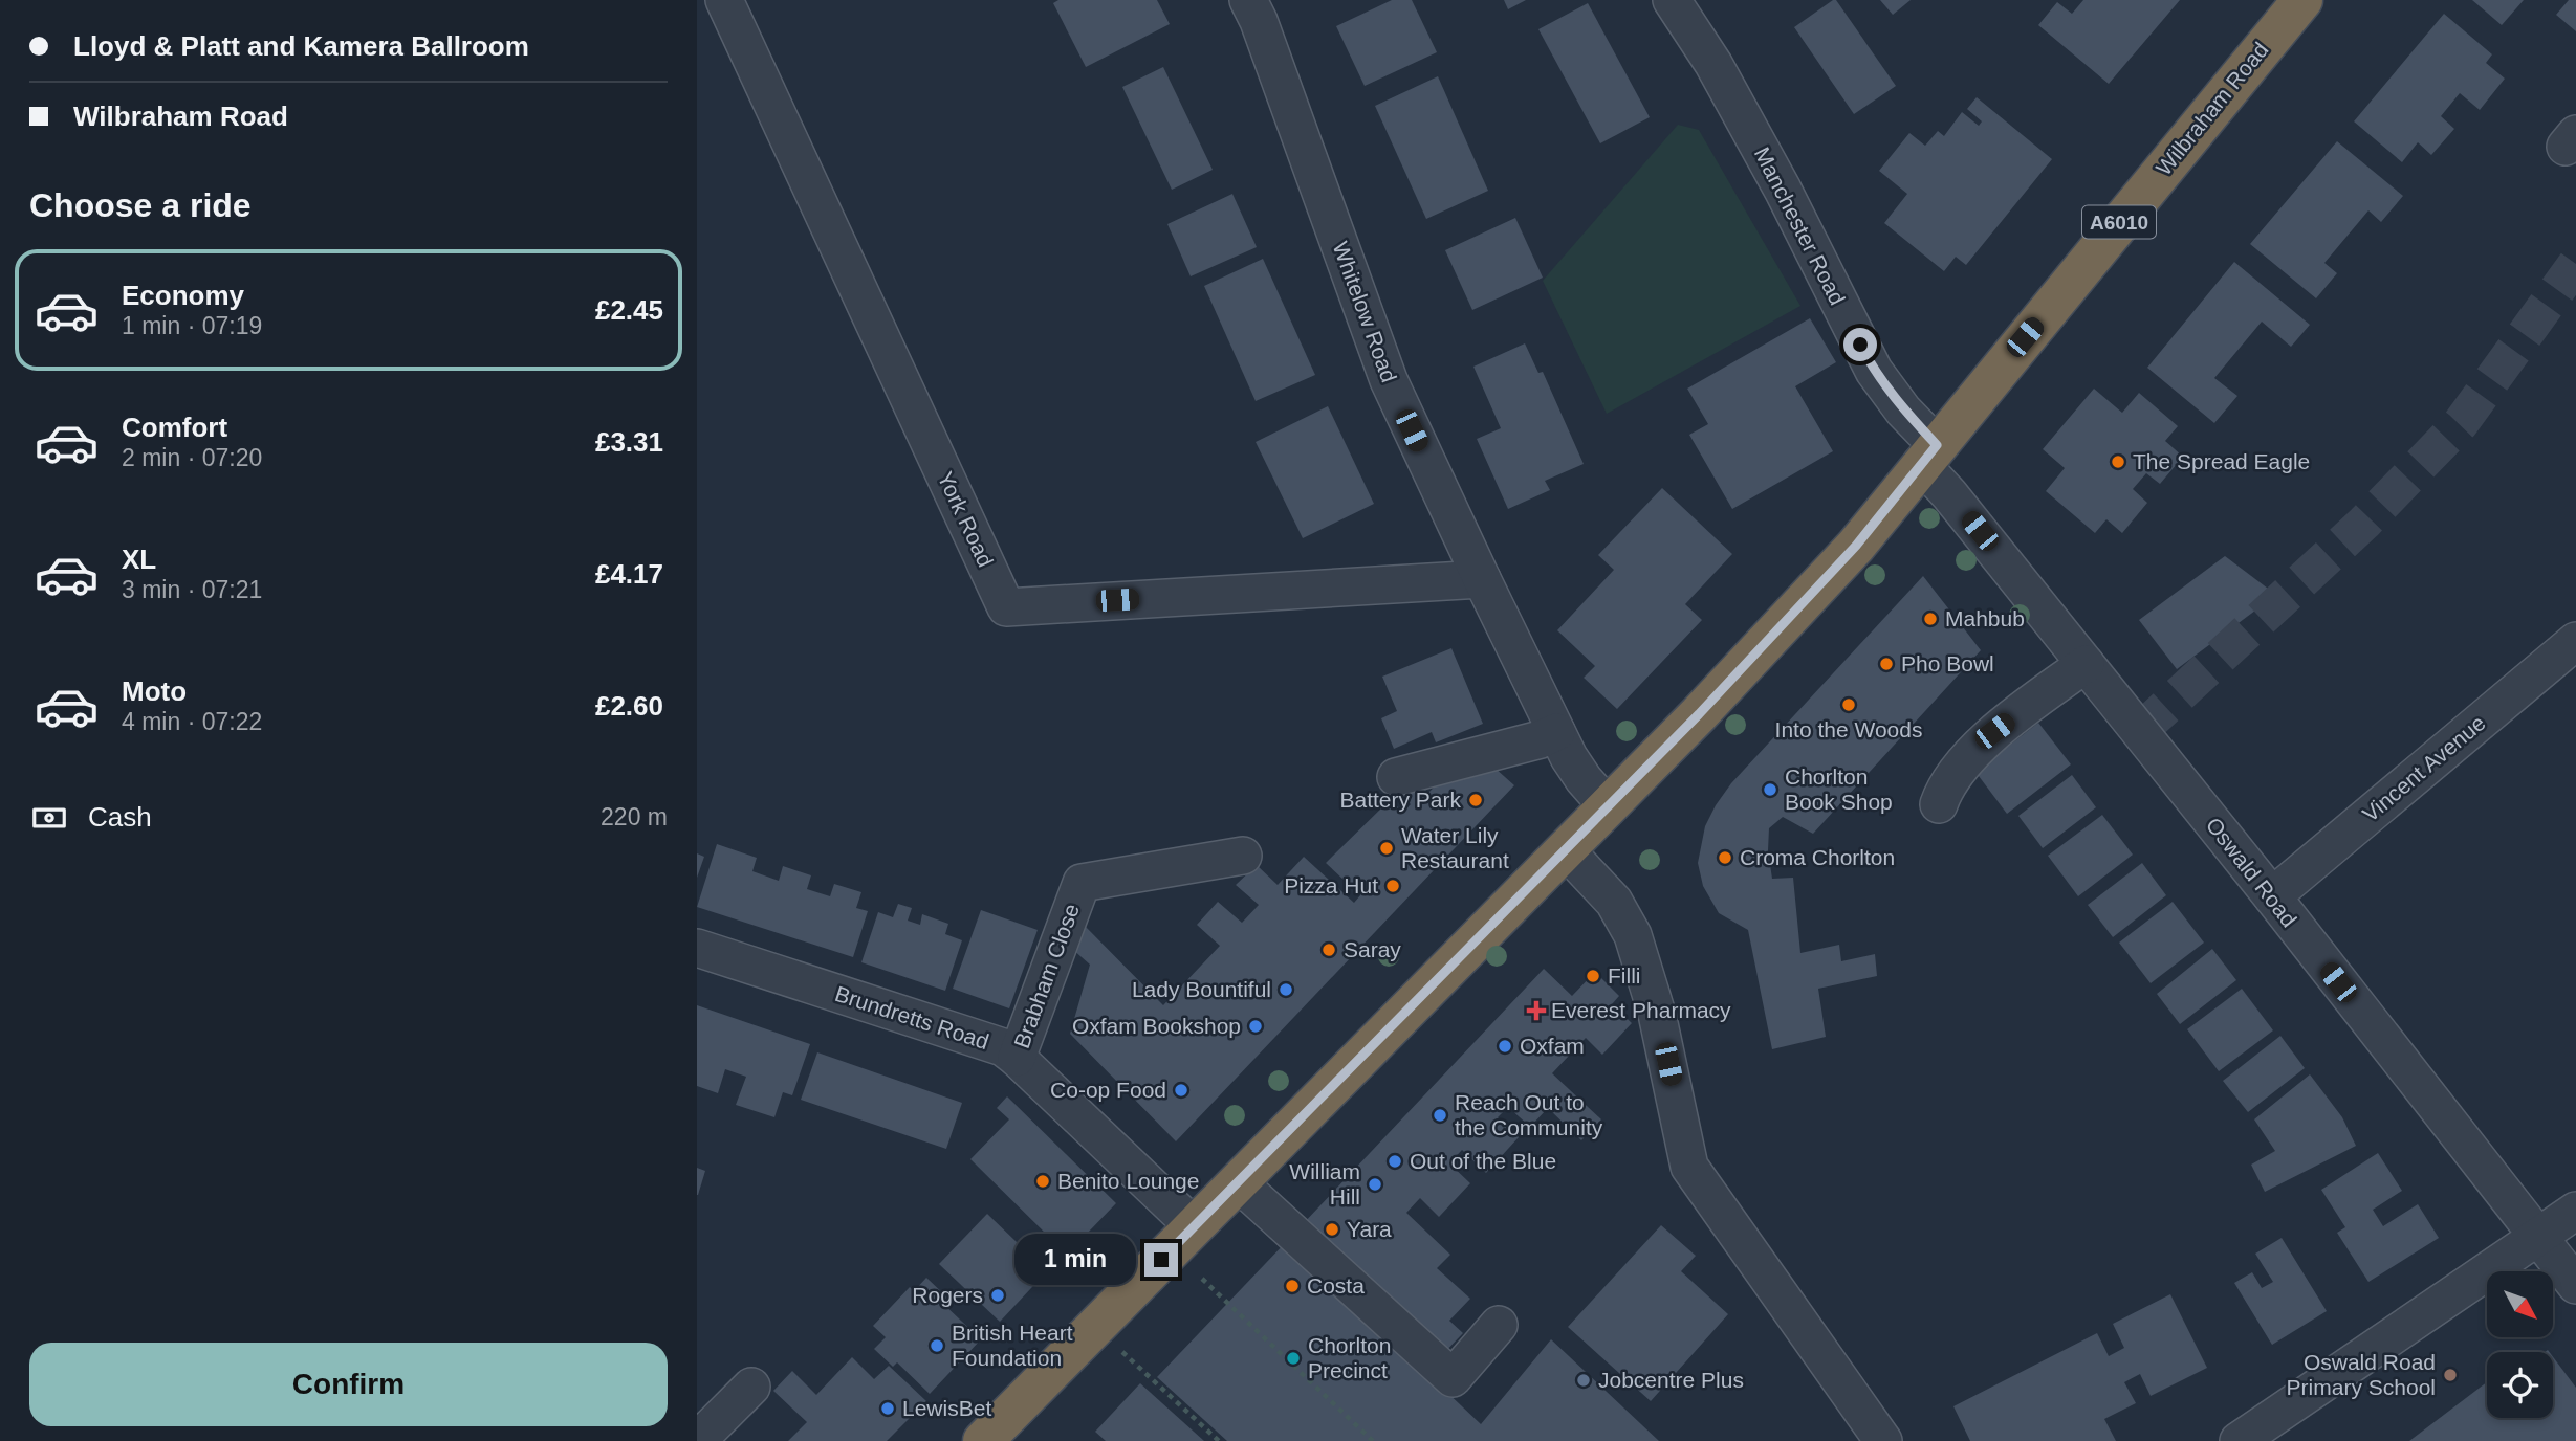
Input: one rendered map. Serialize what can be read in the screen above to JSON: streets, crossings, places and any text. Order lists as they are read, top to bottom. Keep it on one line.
{"streets":{"highway":["Wilbraham Road","A6010"],"street":["Manchester Road","Whitelow Road","York Road","Vincent Avenue","Oswald Road","Brabham Close","Brundretts Road"]},"crossings":[["Wilbraham Road","Manchester Road"],["Wilbraham Road","Whitelow Road"],["Wilbraham Road","Oswald Road"],["Wilbraham Road","Brundretts Road"],["Manchester Road","Oswald Road"],["Whitelow Road","York Road"],["Vincent Avenue","Oswald Road"],["Brabham Close","Brundretts Road"]],"places":{"other":["The Spread Eagle","Mahbub","Pho Bowl","Into the Woods","Chorlton Book Shop","Battery Park","Water Lily Restaurant","Croma Chorlton","Pizza Hut","Saray","Filli","Lady Bountiful","Oxfam Bookshop","Oxfam","Co-op Food","Reach Out to the Community","Out of the Blue","Benito Lounge","William Hill","Yara","Costa","Rogers","British Heart Foundation","Chorlton Precinct","Oswald Road Primary School","Jobcentre Plus","LewisBet"],"health":["Everest Pharmacy"]},"north":"bottom right","page":{"banner":["Lloyd & Platt and Kamera Ballroom","Wilbraham Road"],"heading":"Choose a ride","list":[{"name":"Economy","note":"1 min · 07:19","value":"£2.45"},{"name":"Comfort","note":"2 min · 07:20","value":"£3.31"},{"name":"XL","note":"3 min · 07:21","value":"£4.17"},{"name":"Moto","note":"4 min · 07:22","value":"£2.60"}],"pay":["Cash","220 m"],"bubble":"1 min","buttons":"Confirm"}}
